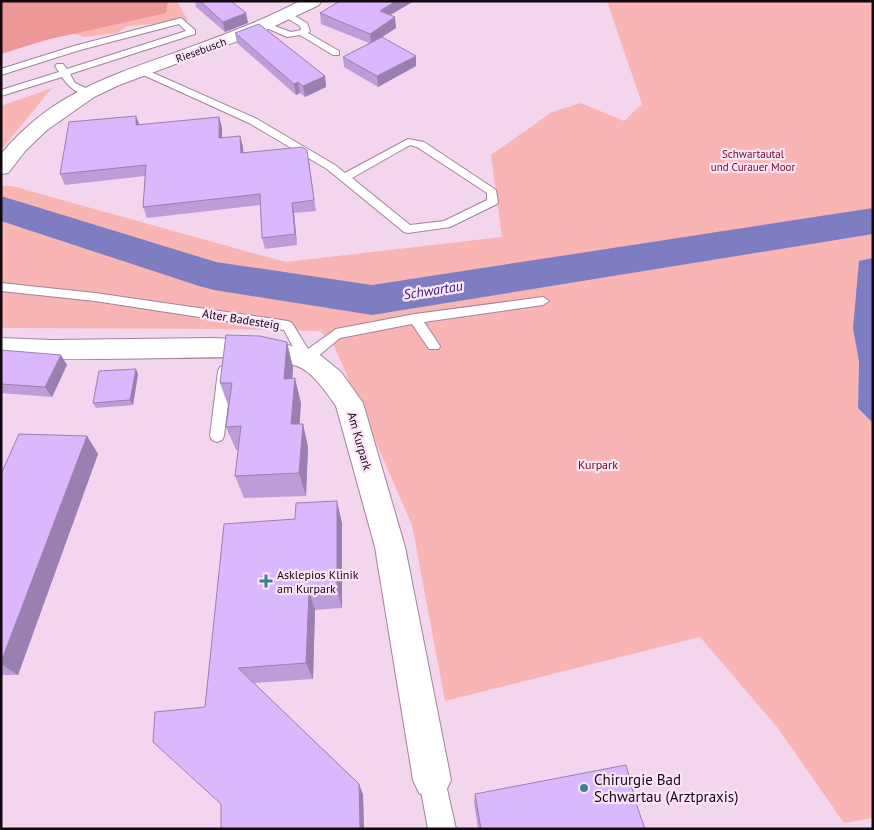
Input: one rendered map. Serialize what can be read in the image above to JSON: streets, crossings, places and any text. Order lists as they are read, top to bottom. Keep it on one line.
{"streets":{"street":["Riesebusch","Am Kurpark"],"lane":["Alter Badesteig"]},"crossings":[["Alter Badesteig","Am Kurpark"]],"water":["Schwartau"],"parks":["Schwartautal und Curauer Moor","Kurpark"],"places":{"health":["Asklepios Klinik am Kurpark"],"other":["Chirurgie Bad Schwartau (Arztpraxis)"]}}
